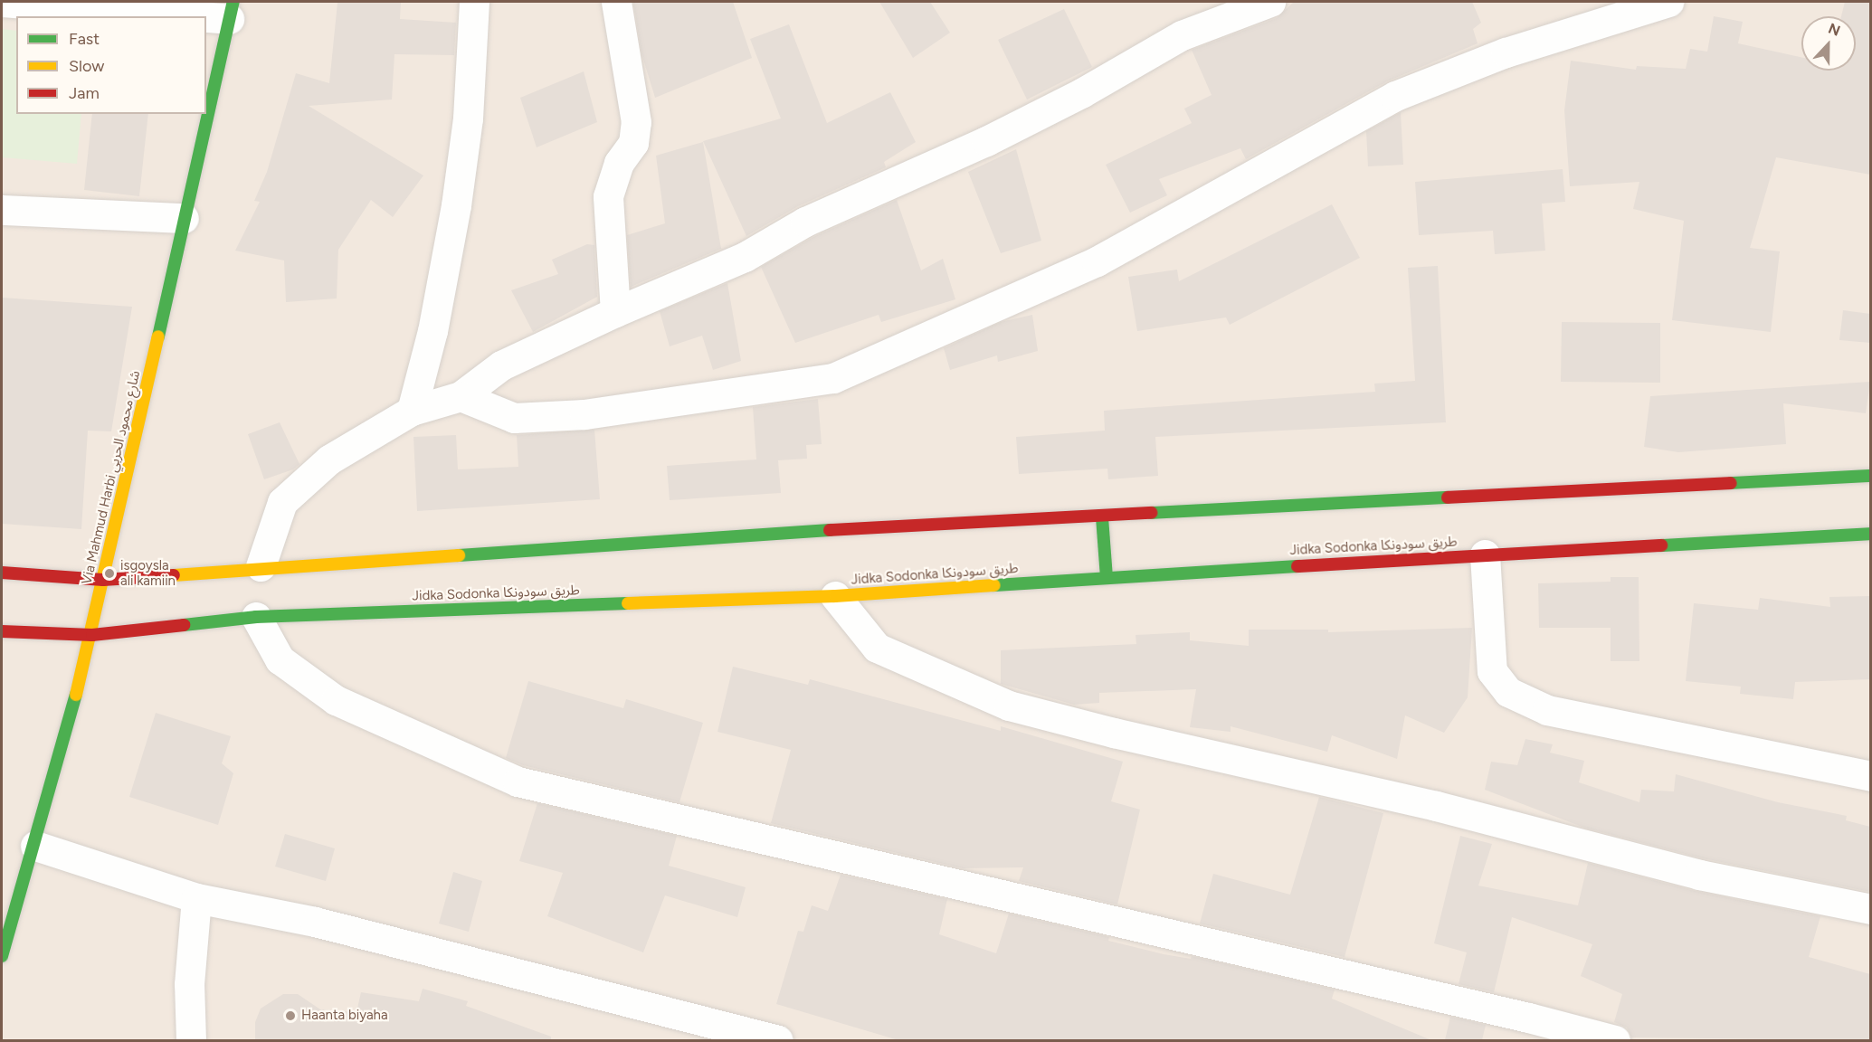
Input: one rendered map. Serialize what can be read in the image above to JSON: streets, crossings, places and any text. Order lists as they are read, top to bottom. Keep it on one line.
{"streets":{"main road":["Via Mahmud Harbi شارع محمود الحربي","Jidka Sodonka طريق سودونكا"]},"crossings":[["Via Mahmud Harbi شارع محمود الحربي","Jidka Sodonka طريق سودونكا"]],"places":["isgoysla ali kamiin","Haanta biyaha"],"legend":["Fast","Slow","Jam"],"north":"top"}
